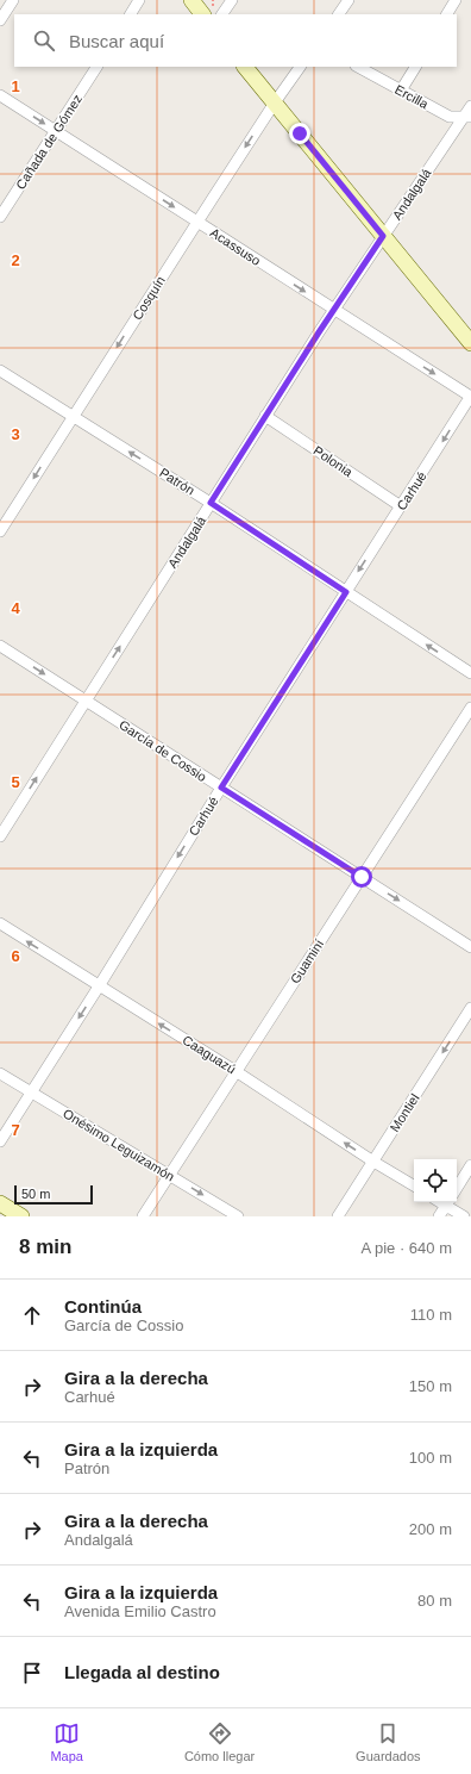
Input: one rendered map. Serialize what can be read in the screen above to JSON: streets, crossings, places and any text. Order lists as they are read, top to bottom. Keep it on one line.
{"streets":{"street":["Ercilla","Cañada de Gómez","Andalgalá","Acassuso","Cosquín","Polonia","Patrón","Carhué","García de Cossio","Guaminí","Caaguazú","Montiel","Onésimo Leguizamón"]},"crossings":[["Ercilla","Andalgalá"],["Cañada de Gómez","Acassuso"],["Andalgalá","Acassuso"],["Andalgalá","Polonia"],["Andalgalá","Patrón"],["Andalgalá","García de Cossio"],["Acassuso","Cosquín"],["Acassuso","Carhué"],["Cosquín","Patrón"],["Polonia","Carhué"],["Patrón","Carhué"],["Carhué","García de Cossio"],["Carhué","Caaguazú"],["Carhué","Onésimo Leguizamón"],["García de Cossio","Guaminí"],["Guaminí","Caaguazú"],["Guaminí","Onésimo Leguizamón"],["Caaguazú","Montiel"]],"one_way":["Andalgalá","Acassuso","Cosquín","Patrón","Carhué","García de Cossio","Caaguazú","Montiel"],"scale_bar":"50 m","page":{"search":"Buscar aquí","scale":"50 m","heading":["8 min","A pie · 640 m"],"list":[["Continúa","García de Cossio","110 m"],["Gira a la derecha","Carhué","150 m"],["Gira a la izquierda","Patrón","100 m"],["Gira a la derecha","Andalgalá","200 m"],["Gira a la izquierda","Avenida Emilio Castro","80 m"],"Llegada al destino"],"nav":["Mapa","Cómo llegar","Guardados"]},"grid":{"rows":["1","2","3","4","5","6","7"]}}
